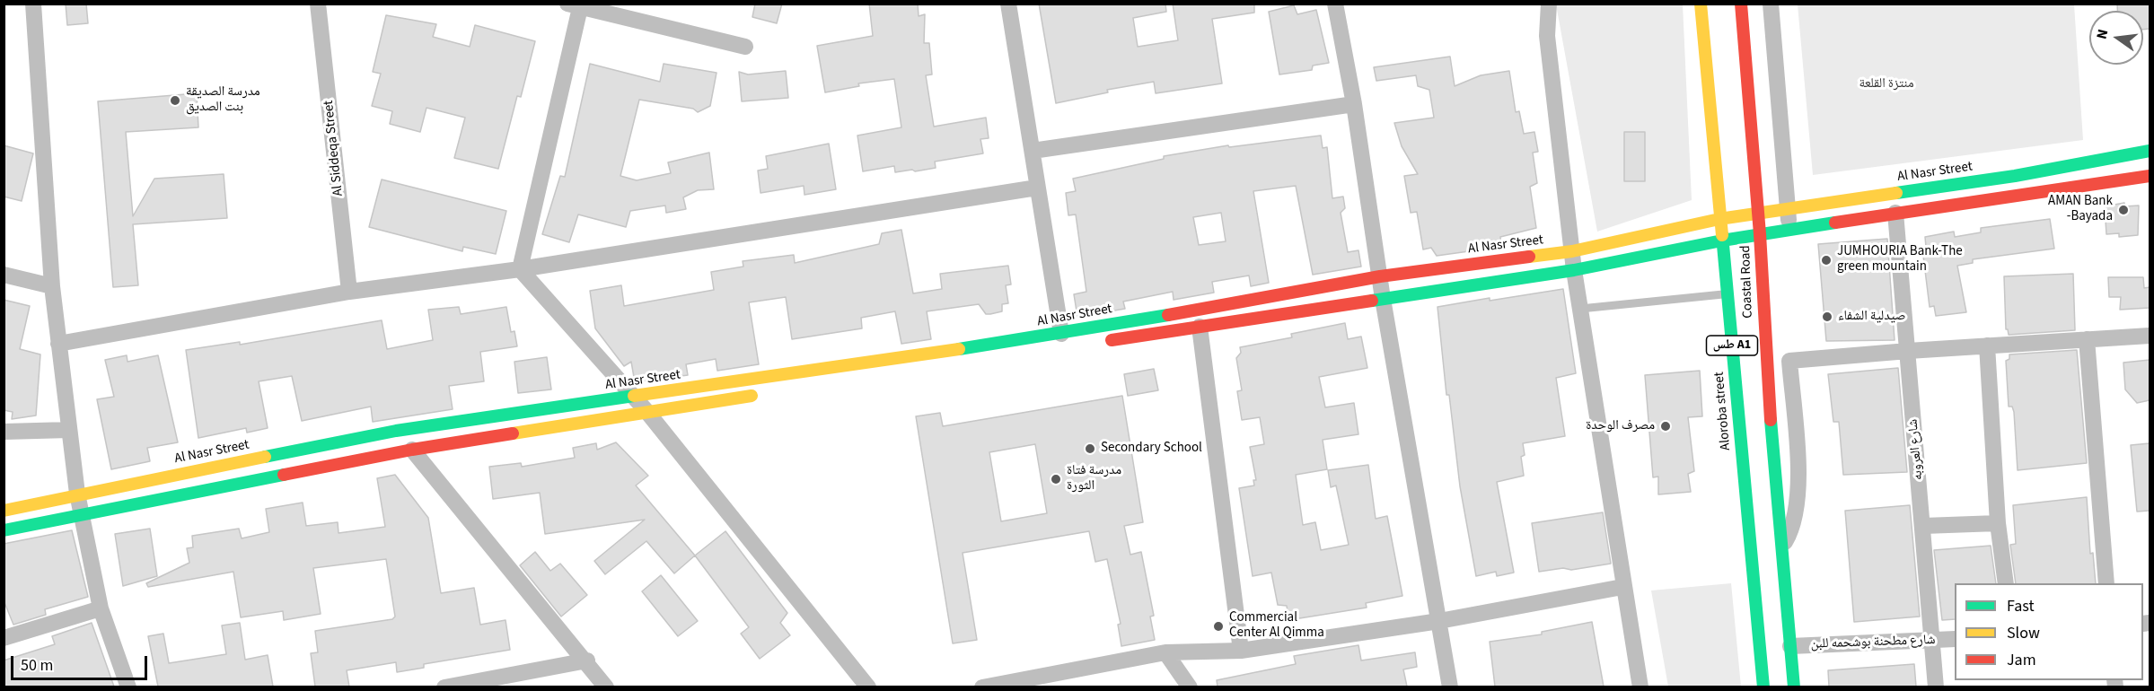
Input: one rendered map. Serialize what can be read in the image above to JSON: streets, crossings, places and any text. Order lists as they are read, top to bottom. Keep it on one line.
{"streets":{"main road":["Al Nasr Street","Coastal Road","طس A1","Aloroba street"],"street":["Al Siddeqa Street","شارع العروبه","شارع مطحنة بوشحمه للبن"]},"crossings":[["Al Nasr Street","Coastal Road"],["Al Nasr Street","Aloroba street"],["Coastal Road","شارع مطحنة بوشحمه للبن"],["شارع العروبه","شارع مطحنة بوشحمه للبن"]],"parks":["منتزة القلعة"],"places":["مدرسة الصديقة بنت الصديق","AMAN Bank -Bayada","JUMHOURIA Bank-The green mountain","صيدلية الشفاء","مصرف الوحدة","Secondary School","مدرسة فتاة الثورة","Commercial Center Al Qimma"],"legend":["Fast","Slow","Jam"],"scale_bar":"50 m","north":"left"}
